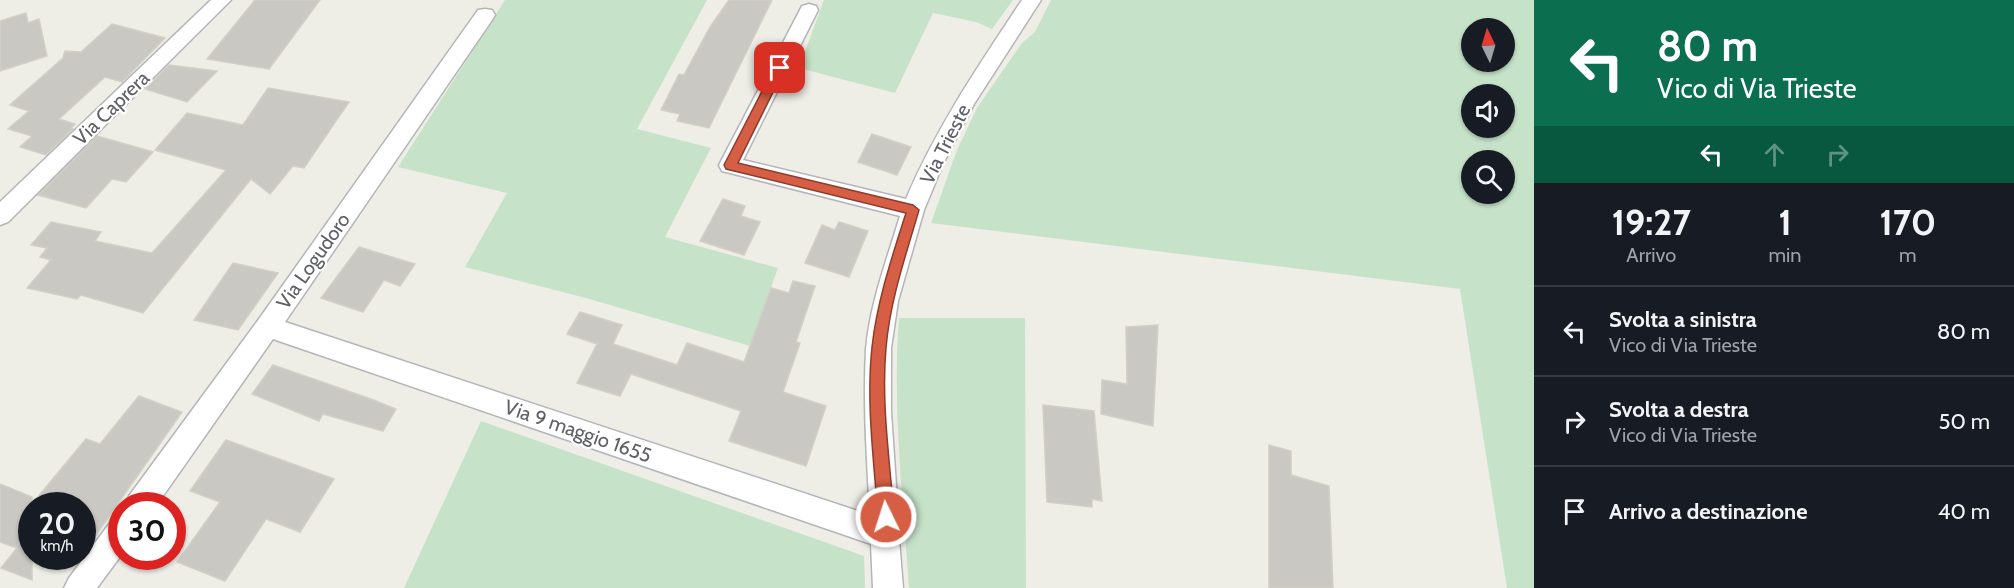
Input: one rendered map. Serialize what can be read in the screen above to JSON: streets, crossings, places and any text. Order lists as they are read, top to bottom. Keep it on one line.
{"streets":{"street":["Via Caprera","Via Trieste","Via Logudoro","Via 9 maggio 1655"]},"crossings":[["Via Trieste","Via 9 maggio 1655"],["Via Logudoro","Via 9 maggio 1655"]],"north":"top","page":{"turn":["80 m","Vico di Via Trieste"],"eta":["19:27","Arrivo","1","min","170","m"],"list":[{"name":"Svolta a sinistra","note":"Vico di Via Trieste","value":"80 m"},{"name":"Svolta a destra","note":"Vico di Via Trieste","value":"50 m"},{"name":"Arrivo a destinazione","value":"40 m"}],"speed":"20 km/h","limit":"30"}}
